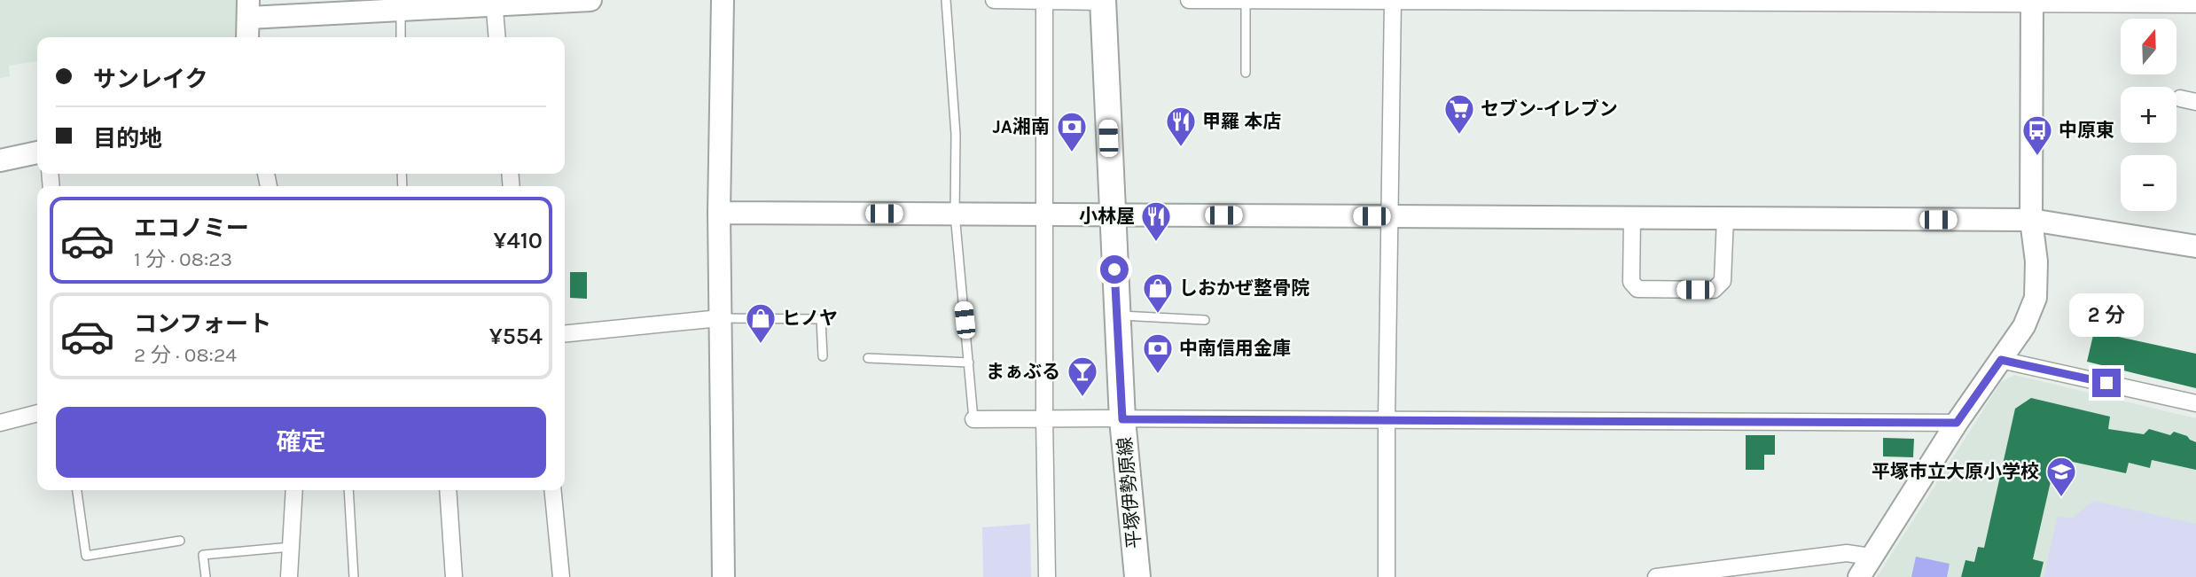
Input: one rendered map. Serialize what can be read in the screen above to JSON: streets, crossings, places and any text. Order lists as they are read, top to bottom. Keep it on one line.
{"streets":{"main road":["平塚伊勢原線"]},"places":{"supermarket":["セブン-イレブン"],"restaurant":["甲羅 本店","小林屋"],"bank":["JA湘南","中南信用金庫"],"bus stop":["中原東"],"shop":["しおかぜ整骨院","ヒノヤ"],"bar":["まぁぶる"],"school or university":["平塚市立大原小学校"]},"north":"top","page":{"map_buttons":["+","−"],"banner":["サンレイク","目的地"],"list":[{"name":"エコノミー","note":"1 分 · 08:23","value":"¥410"},{"name":"コンフォート","note":"2 分 · 08:24","value":"¥554"}],"bubble":"2 分","buttons":"確定"}}
